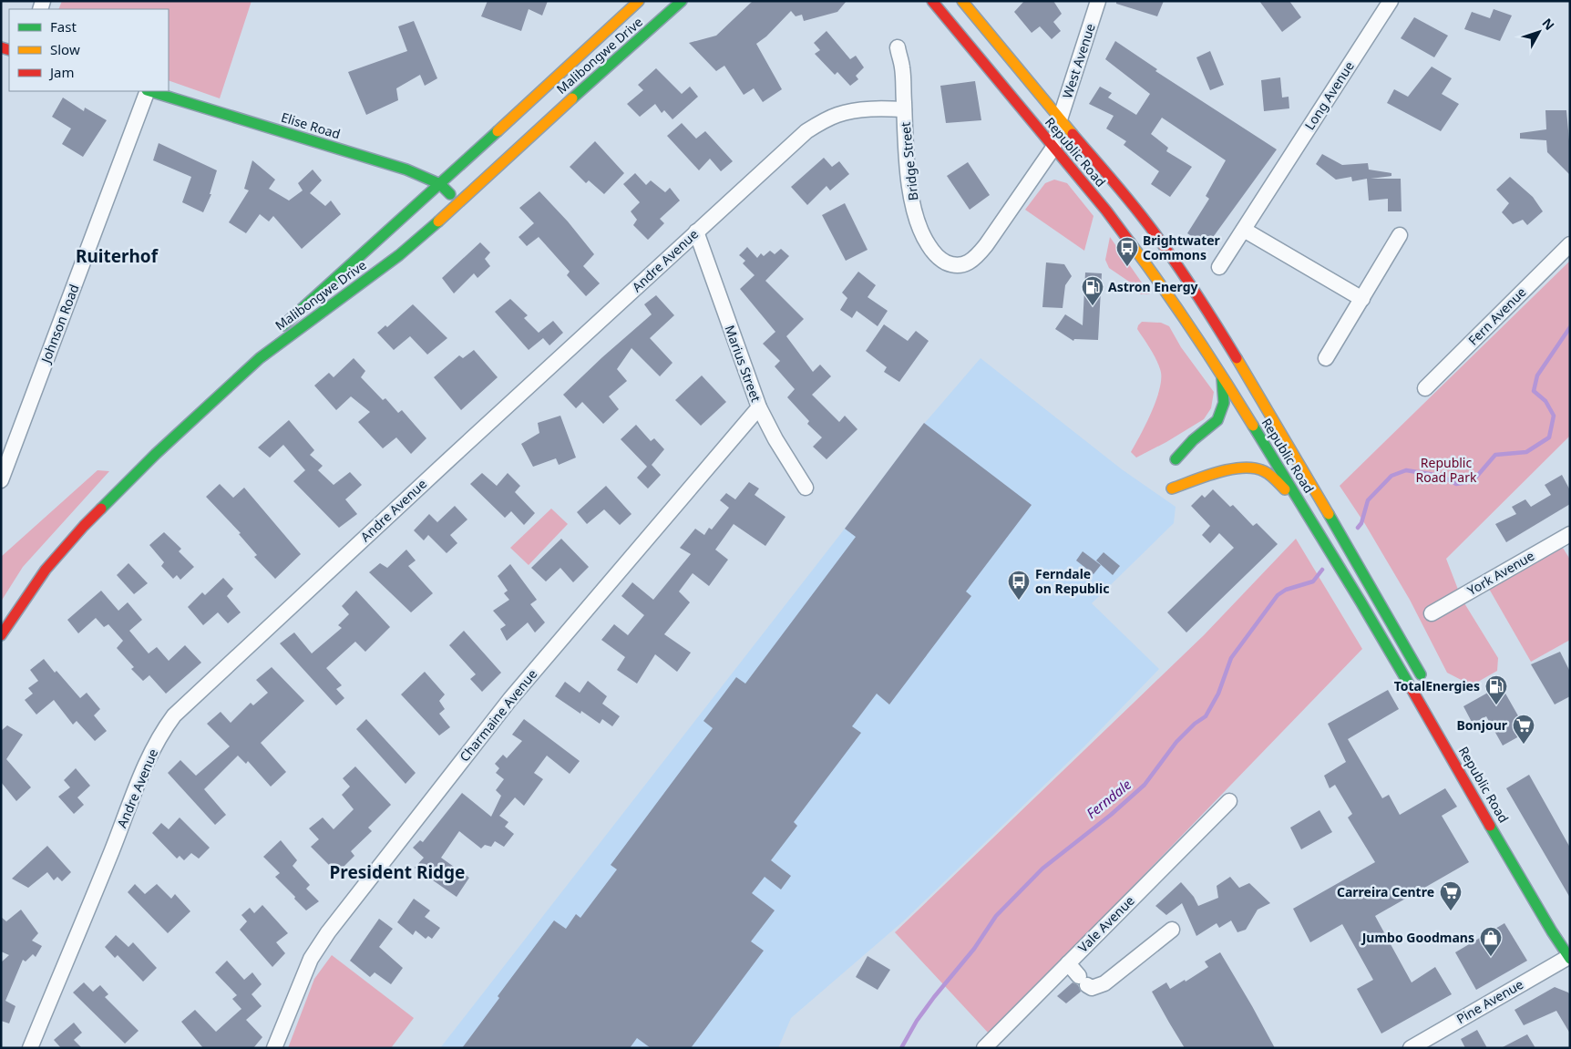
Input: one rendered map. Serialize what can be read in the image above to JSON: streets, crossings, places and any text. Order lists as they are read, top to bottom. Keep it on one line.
{"streets":{"main road":["Malibongwe Drive","Elise Road","Republic Road"],"street":["West Avenue","Long Avenue","Bridge Street","Andre Avenue","Fern Avenue","Johnson Road","Marius Street","York Avenue","Charmaine Avenue","Vale Avenue","Pine Avenue"]},"crossings":[["Malibongwe Drive","Elise Road"],["West Avenue","Republic Road"],["West Avenue","Bridge Street"],["Republic Road","Bridge Street"],["Republic Road","Pine Avenue"],["Bridge Street","Andre Avenue"],["Andre Avenue","Marius Street"],["Marius Street","Charmaine Avenue"]],"districts":["Ruiterhof","President Ridge"],"water":["Ferndale"],"parks":["Republic Road Park"],"places":{"bus stop":["Brightwater Commons","Ferndale on Republic"],"fuel station":["Astron Energy","TotalEnergies"],"supermarket":["Bonjour","Carreira Centre"],"shop":["Jumbo Goodmans"]},"legend":["Fast","Slow","Jam"],"north":"top right"}
